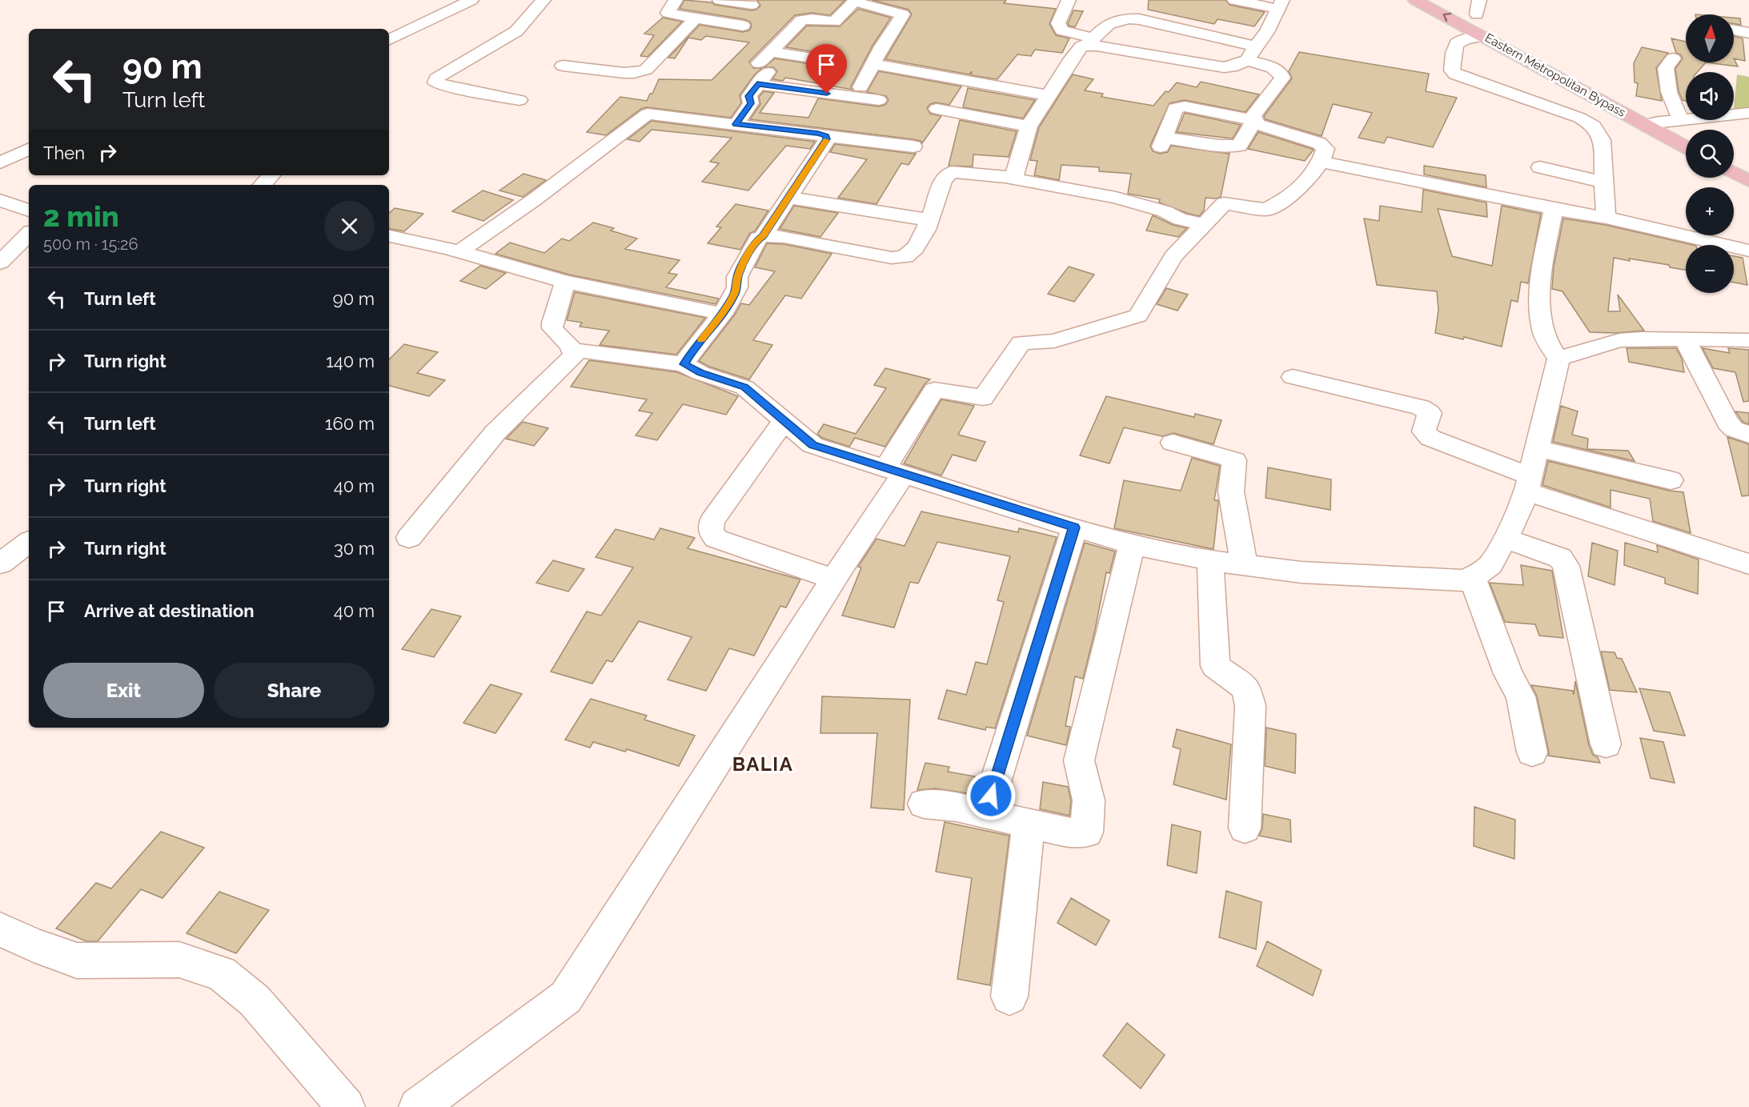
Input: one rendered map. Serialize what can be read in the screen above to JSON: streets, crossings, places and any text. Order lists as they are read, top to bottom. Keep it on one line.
{"streets":{"main road":["Eastern Metropolitan Bypass"]},"districts":["BALIA"],"north":"top","page":{"map_buttons":["+","−"],"turn":["90 m","Turn left"],"then":"Then","heading":["2 min","500 m · 15:26"],"list":[{"name":"Turn left","value":"90 m"},{"name":"Turn right","value":"140 m"},{"name":"Turn left","value":"160 m"},{"name":"Turn right","value":"40 m"},{"name":"Turn right","value":"30 m"},{"name":"Arrive at destination","value":"40 m"}],"buttons":["Exit","Share"]}}
